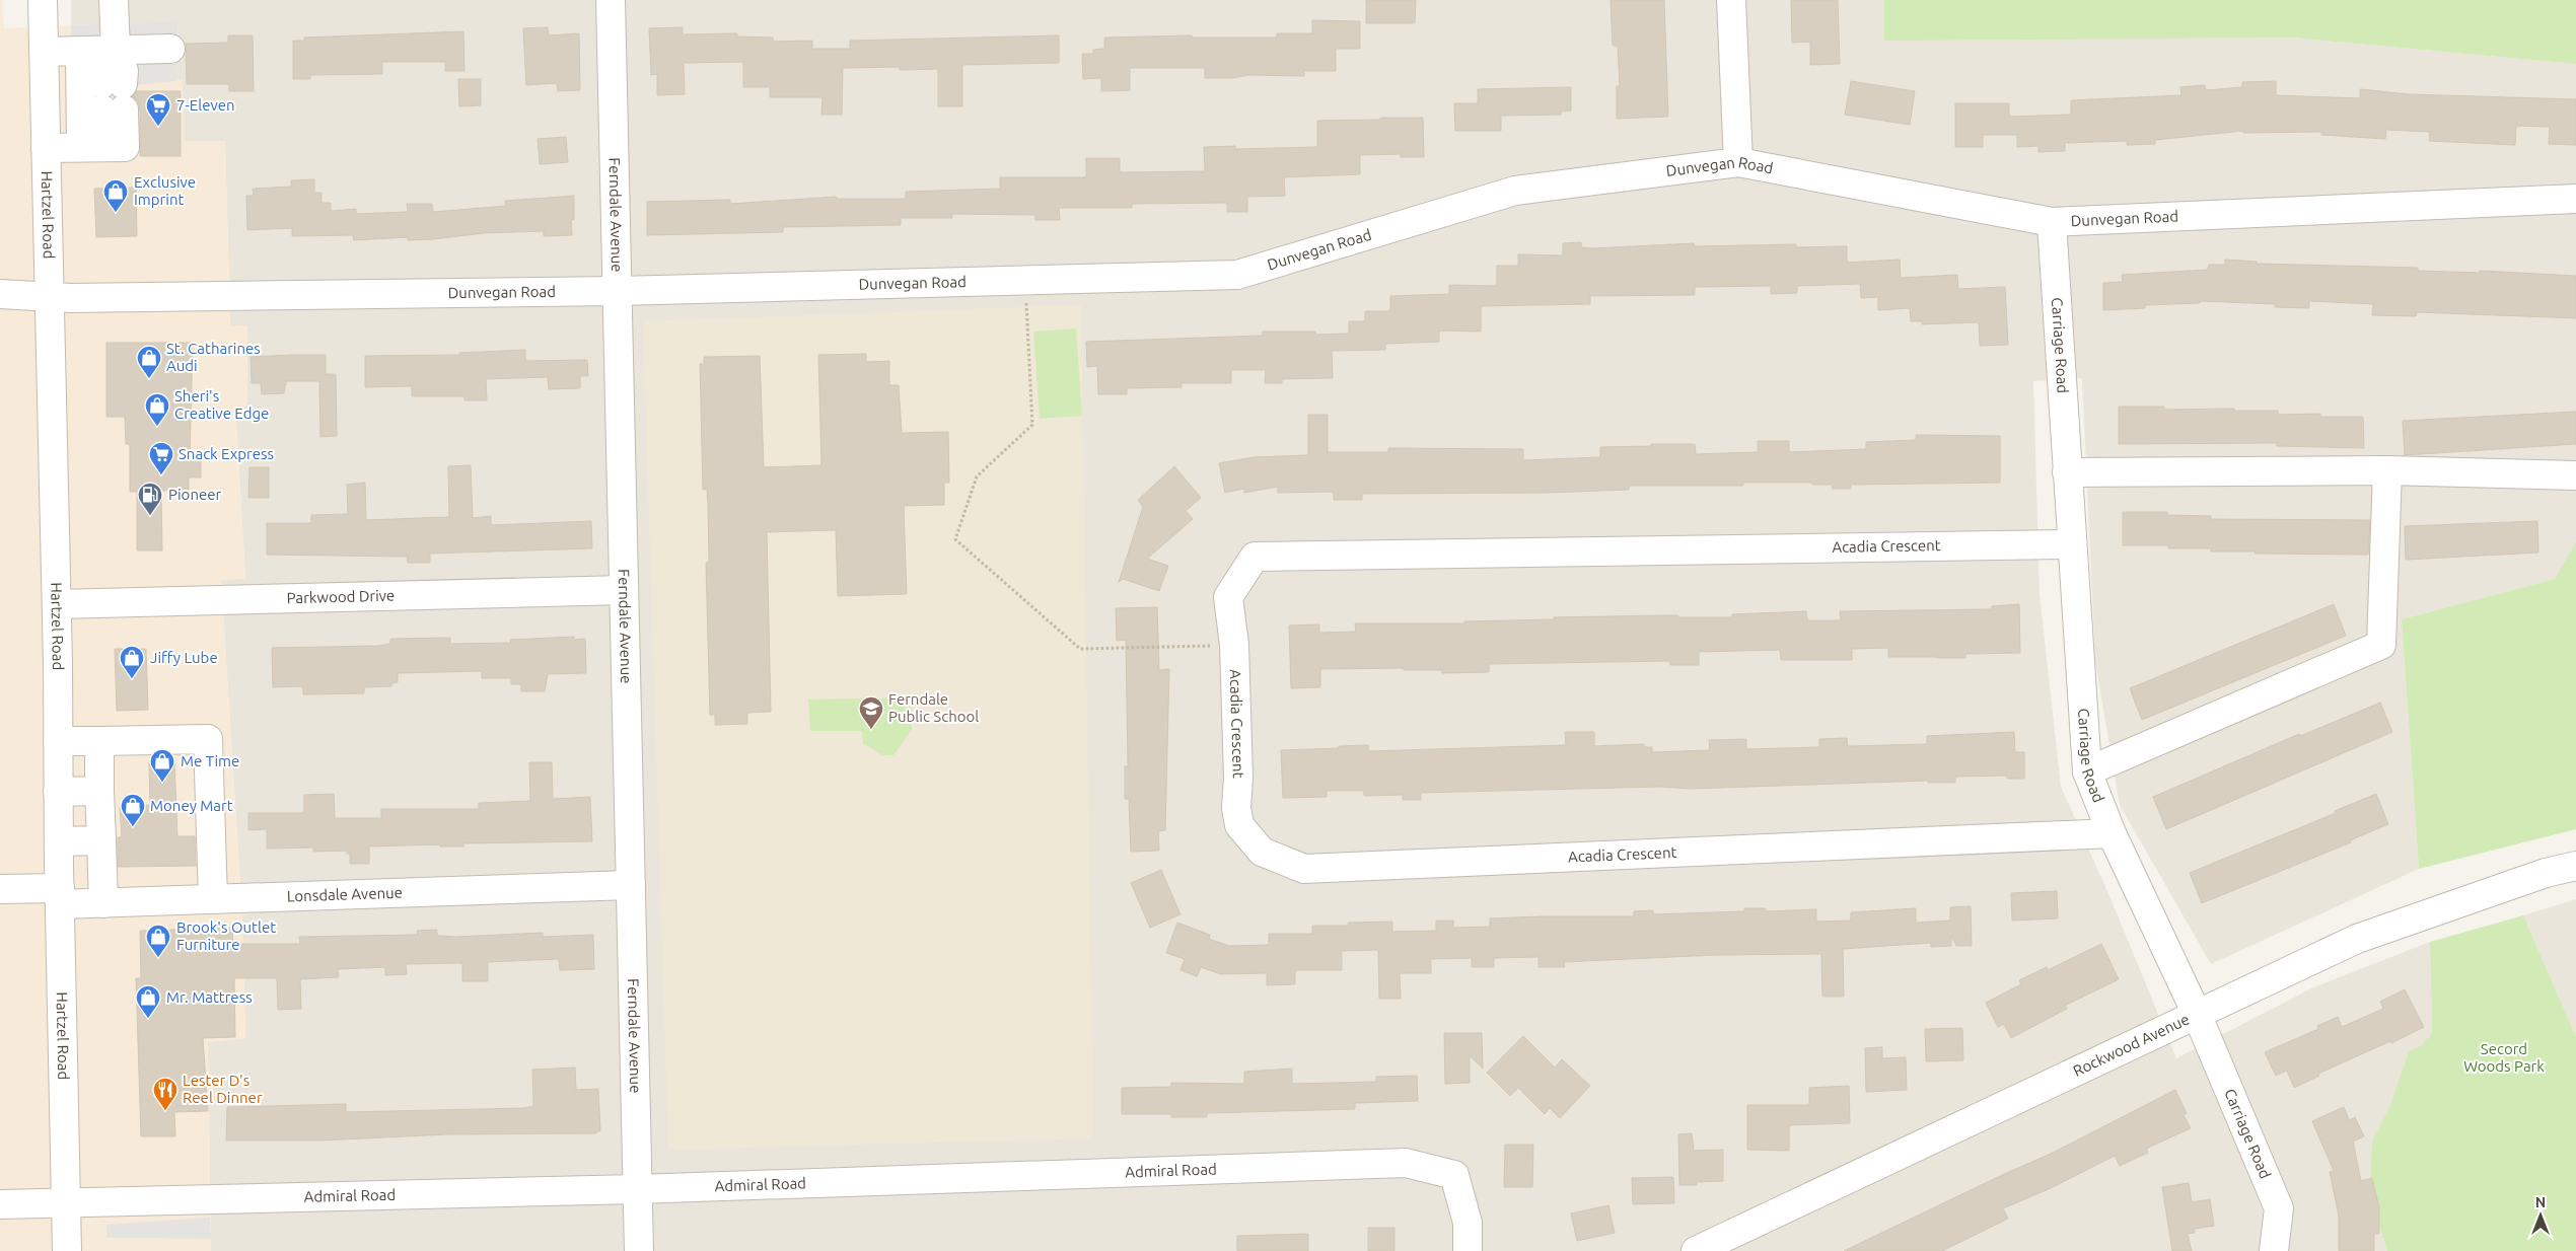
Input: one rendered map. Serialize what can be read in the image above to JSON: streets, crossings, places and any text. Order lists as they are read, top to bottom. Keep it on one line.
{"streets":{"street":["Dunvegan Road","Hartzel Road","Ferndale Avenue","Carriage Road","Acadia Crescent","Parkwood Drive","Lonsdale Avenue","Rockwood Avenue","Admiral Road"]},"crossings":[["Dunvegan Road","Hartzel Road"],["Dunvegan Road","Ferndale Avenue"],["Dunvegan Road","Carriage Road"],["Hartzel Road","Parkwood Drive"],["Hartzel Road","Lonsdale Avenue"],["Hartzel Road","Admiral Road"],["Ferndale Avenue","Parkwood Drive"],["Ferndale Avenue","Lonsdale Avenue"],["Ferndale Avenue","Admiral Road"],["Carriage Road","Acadia Crescent"],["Carriage Road","Rockwood Avenue"]],"parks":["Secord Woods Park"],"places":{"supermarket":["7-Eleven","Snack Express"],"shop":["Exclusive Imprint","St. Catharines Audi","Sheri's Creative Edge","Jiffy Lube","Me Time","Money Mart","Brook's Outlet Furniture","Mr. Mattress"],"fuel station":["Pioneer"],"school or university":["Ferndale Public School"],"restaurant":["Lester D's Reel Dinner"]},"north":"top"}
